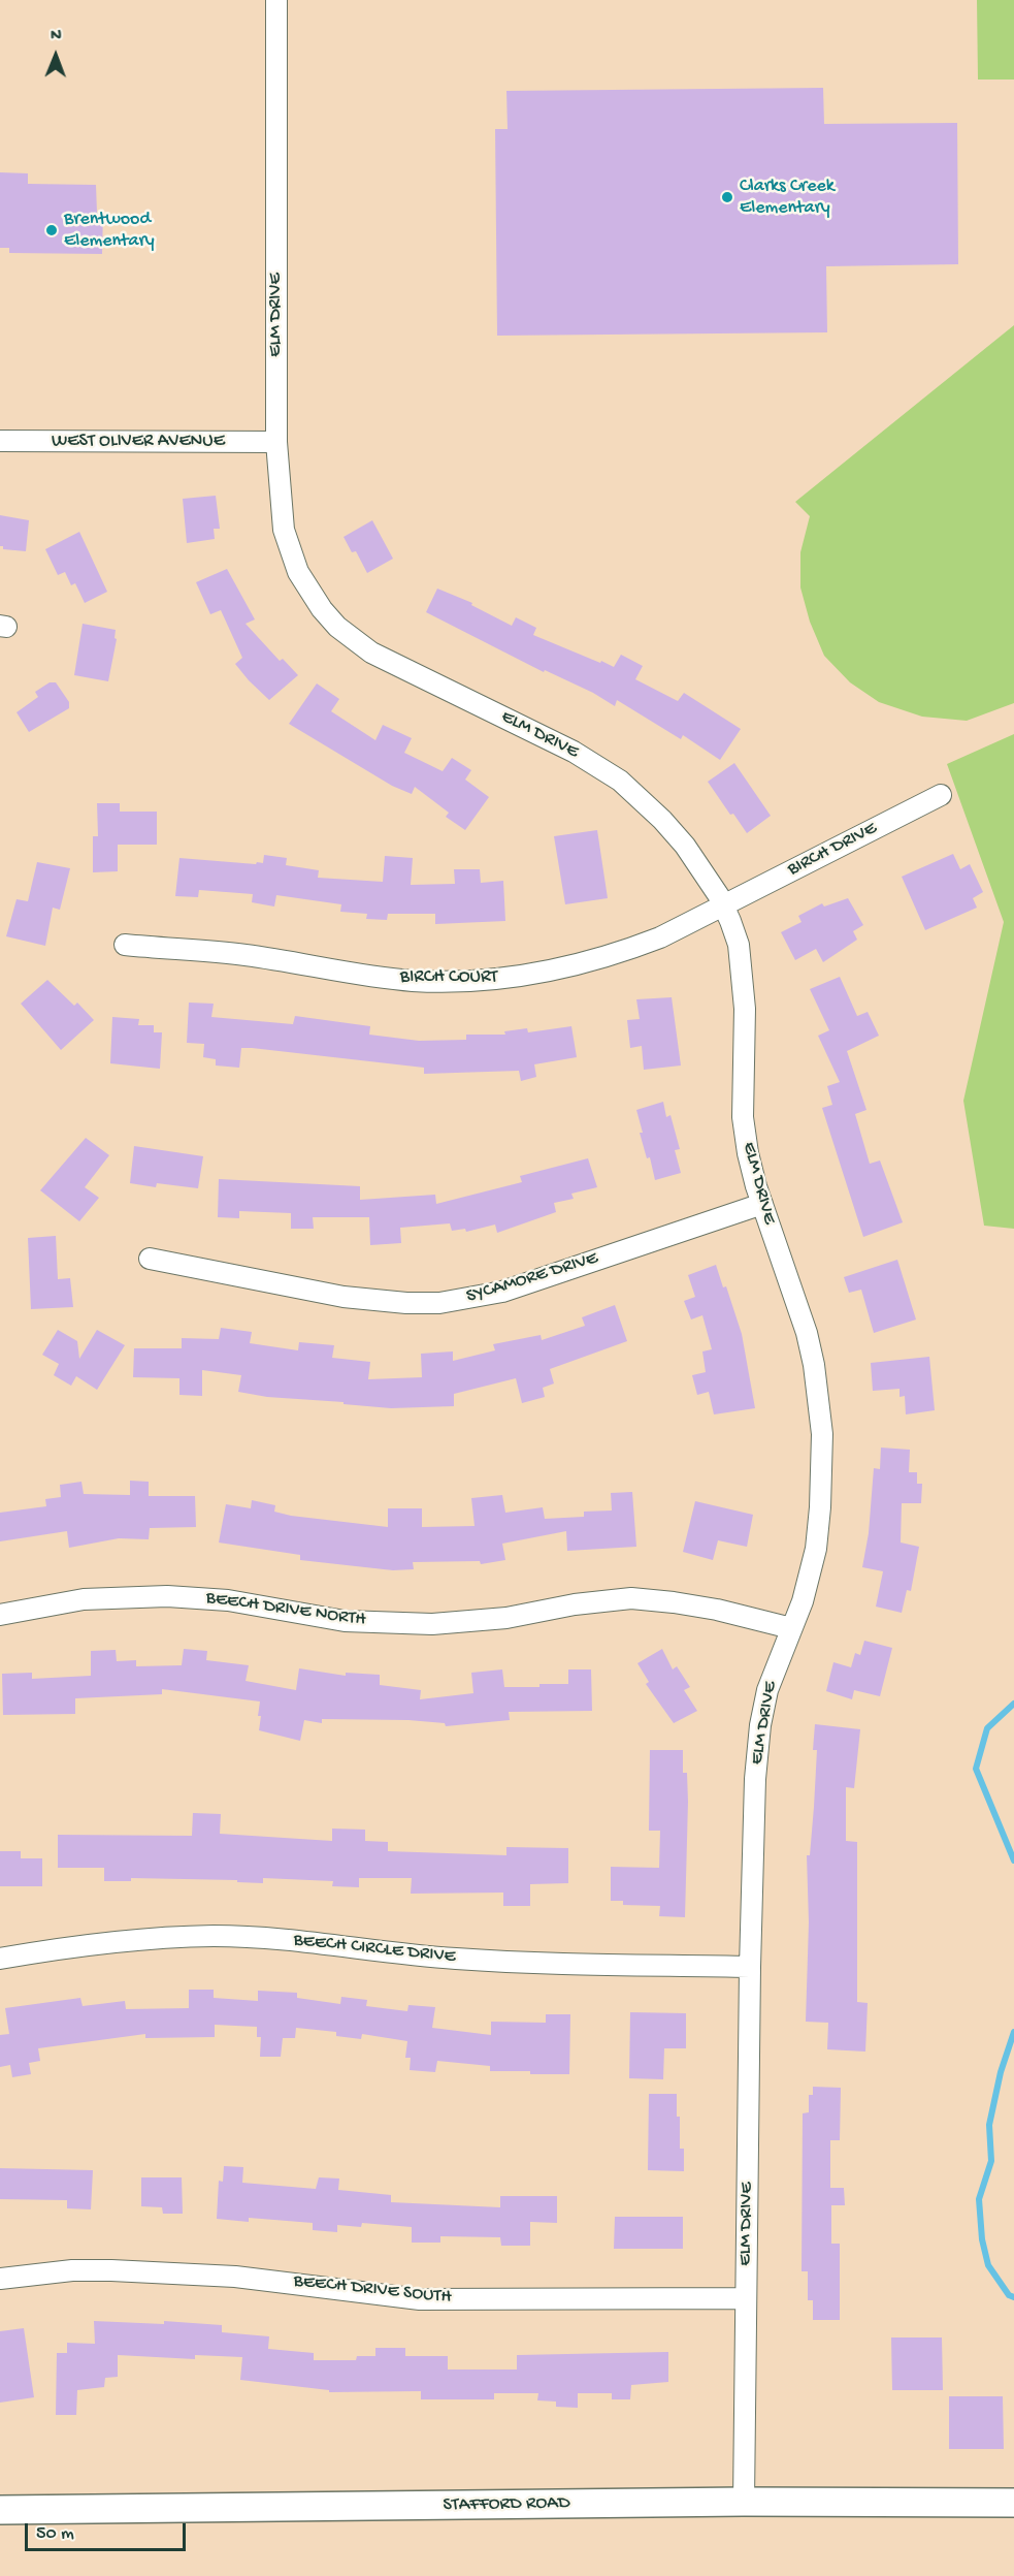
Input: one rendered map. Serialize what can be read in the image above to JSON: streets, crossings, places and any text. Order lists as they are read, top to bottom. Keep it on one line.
{"streets":{"street":["ELM DRIVE","WEST OLIVER AVENUE","BIRCH DRIVE","BIRCH COURT","SYCAMORE DRIVE","BEECH DRIVE NORTH","BEECH CIRCLE DRIVE","BEECH DRIVE SOUTH","STAFFORD ROAD"]},"crossings":[["ELM DRIVE","WEST OLIVER AVENUE"],["ELM DRIVE","BIRCH DRIVE"],["ELM DRIVE","BIRCH COURT"],["ELM DRIVE","SYCAMORE DRIVE"],["ELM DRIVE","BEECH DRIVE NORTH"],["ELM DRIVE","BEECH CIRCLE DRIVE"],["ELM DRIVE","BEECH DRIVE SOUTH"],["ELM DRIVE","STAFFORD ROAD"],["BIRCH DRIVE","BIRCH COURT"]],"places":["Clarks Creek Elementary","Brentwood Elementary"],"scale_bar":"50 m","north":"top"}
